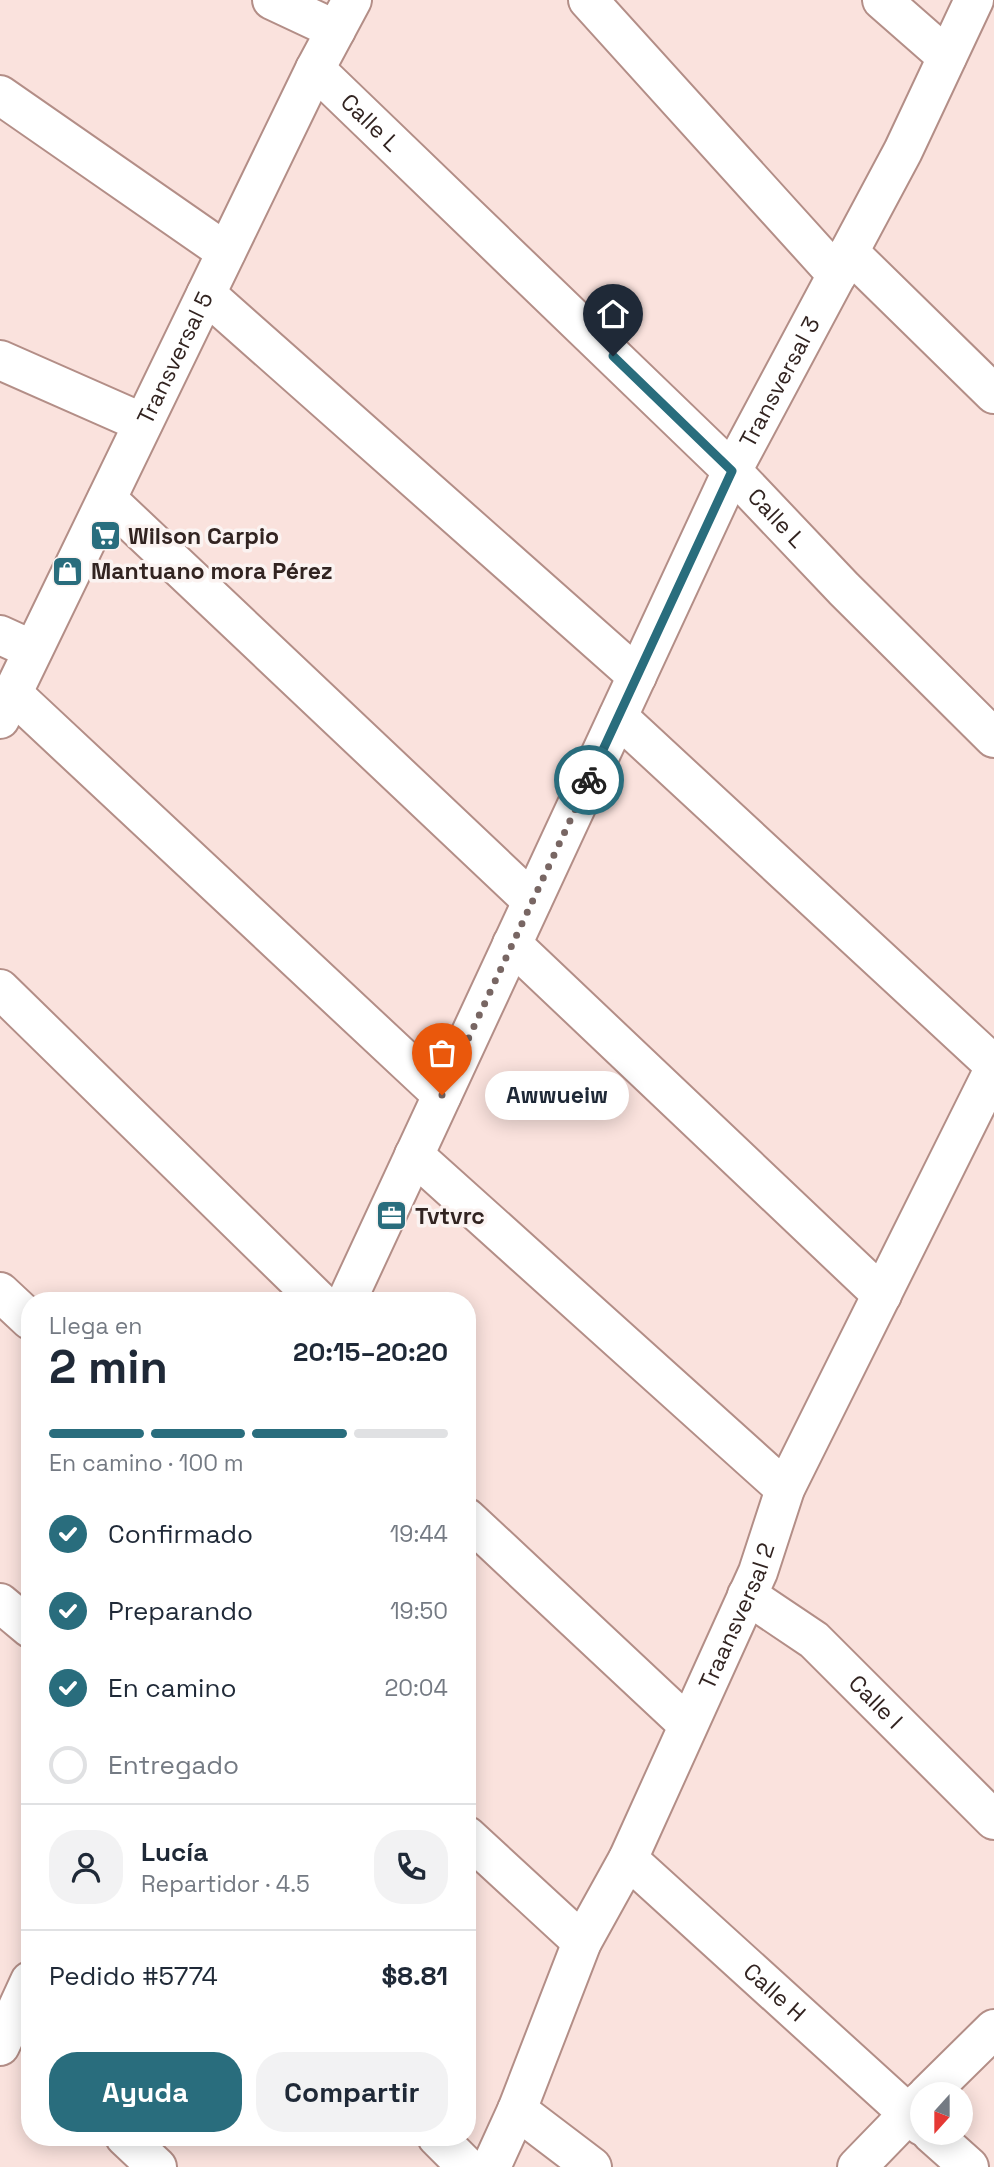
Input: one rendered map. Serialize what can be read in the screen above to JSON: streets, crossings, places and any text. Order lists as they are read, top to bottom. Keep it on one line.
{"streets":{"street":["Calle L","Transversal 5","Transversal 3","Traansversal 2","Calle I","Calle H"]},"crossings":[["Calle L","Transversal 5"],["Calle L","Transversal 3"],["Traansversal 2","Calle I"],["Traansversal 2","Calle H"]],"places":{"supermarket":["Wilson Carpio"],"shop":["Mantuano mora Pérez"],"other":["Awwueiw"],"office":["Tvtvrc"]},"north":"bottom","page":{"bubble":"Awwueiw","heading":["2 min","Llega en","20:15–20:20"],"panel":["Lucía","Repartidor · 4.5","Pedido #5774","$8.81"],"bar":"En camino · 100 m","list":[["Confirmado","19:44"],["Preparando","19:50"],["En camino","20:04"],"Entregado"],"buttons":["Ayuda","Compartir"]}}
